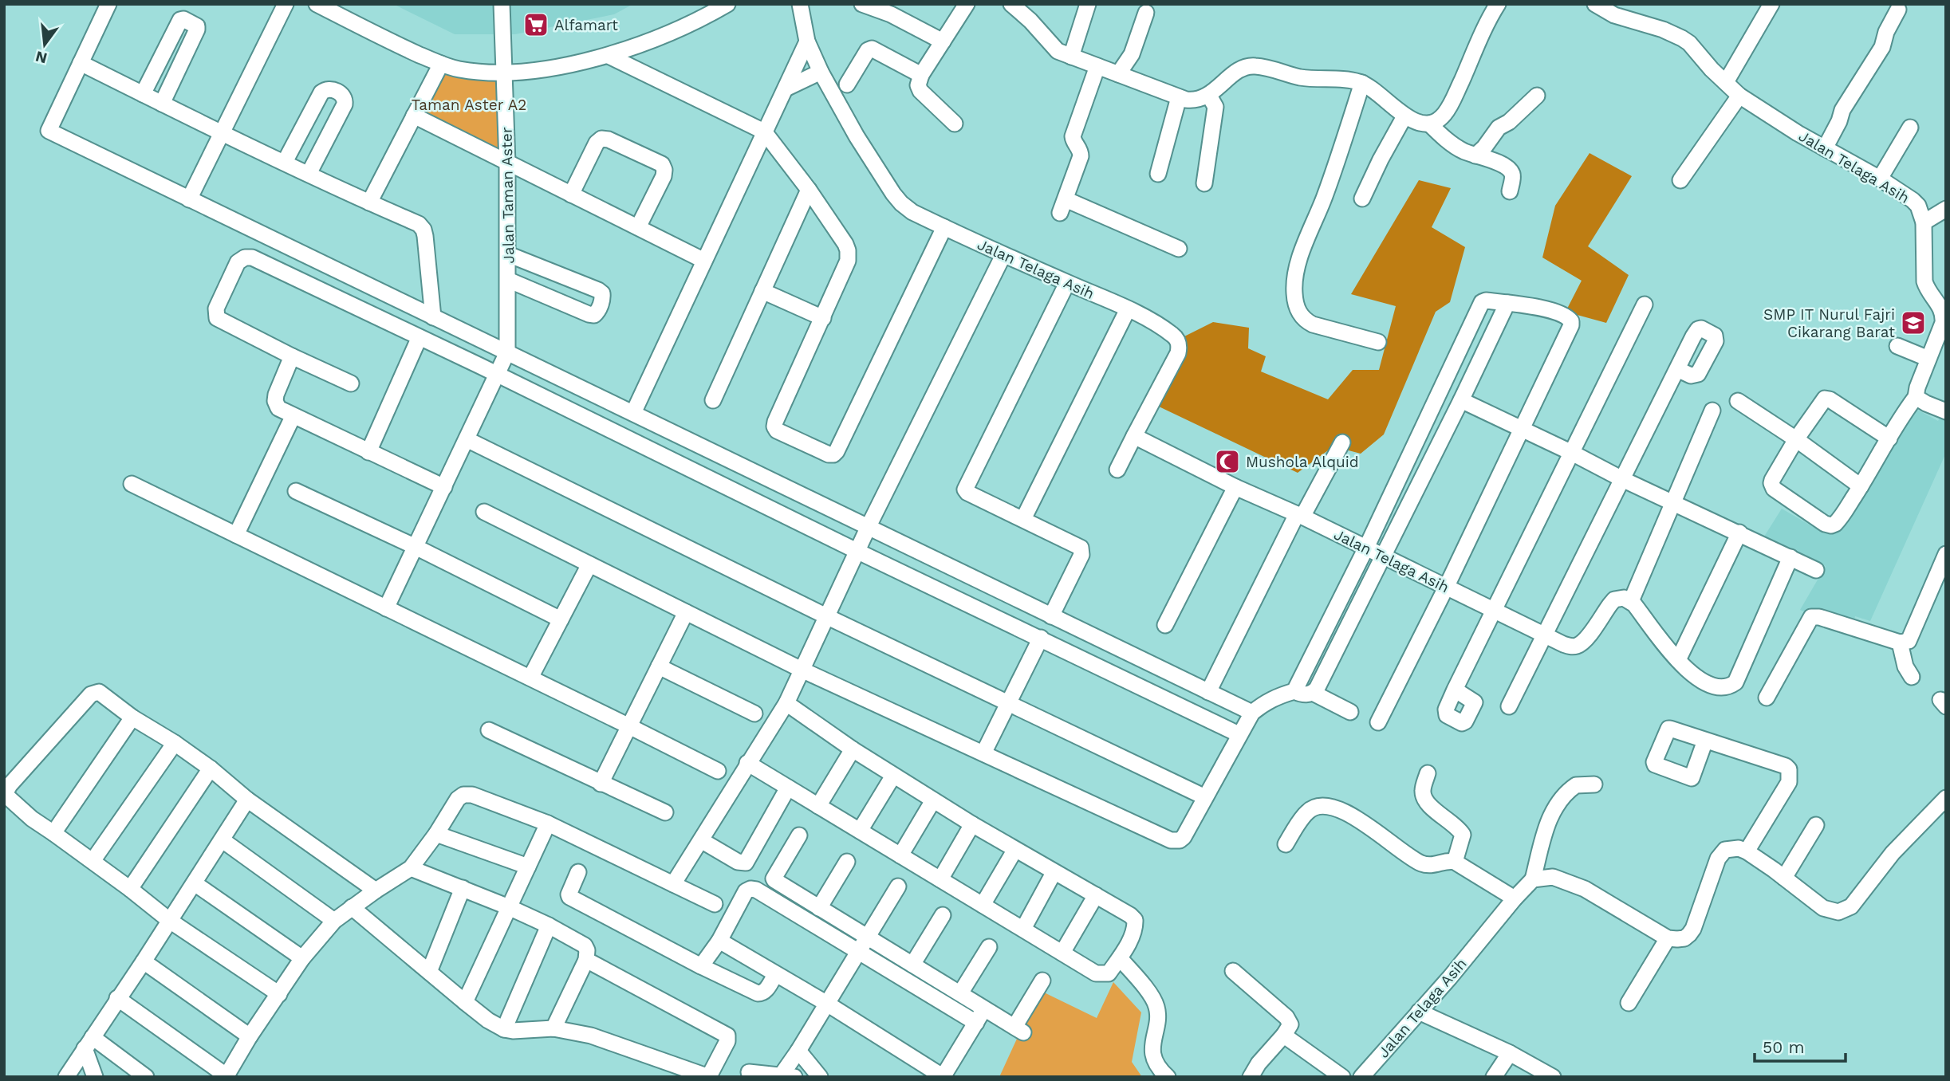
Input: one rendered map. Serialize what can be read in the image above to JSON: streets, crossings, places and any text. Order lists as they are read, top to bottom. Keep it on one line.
{"streets":{"street":["Jalan Telaga Asih","Jalan Taman Aster"]},"parks":["Taman Aster A2"],"places":{"supermarket":["Alfamart"],"school or university":["SMP IT Nurul Fajri Cikarang Barat"],"mosque":["Mushola Alquid"]},"scale_bar":"50 m","north":"bottom"}
